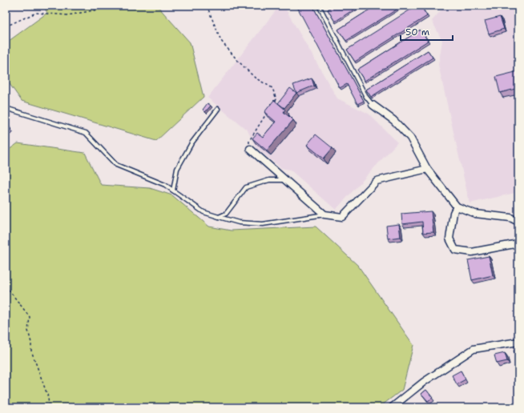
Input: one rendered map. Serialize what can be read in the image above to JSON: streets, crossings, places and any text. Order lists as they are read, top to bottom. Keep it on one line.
{"scale_bar":"50 m"}
